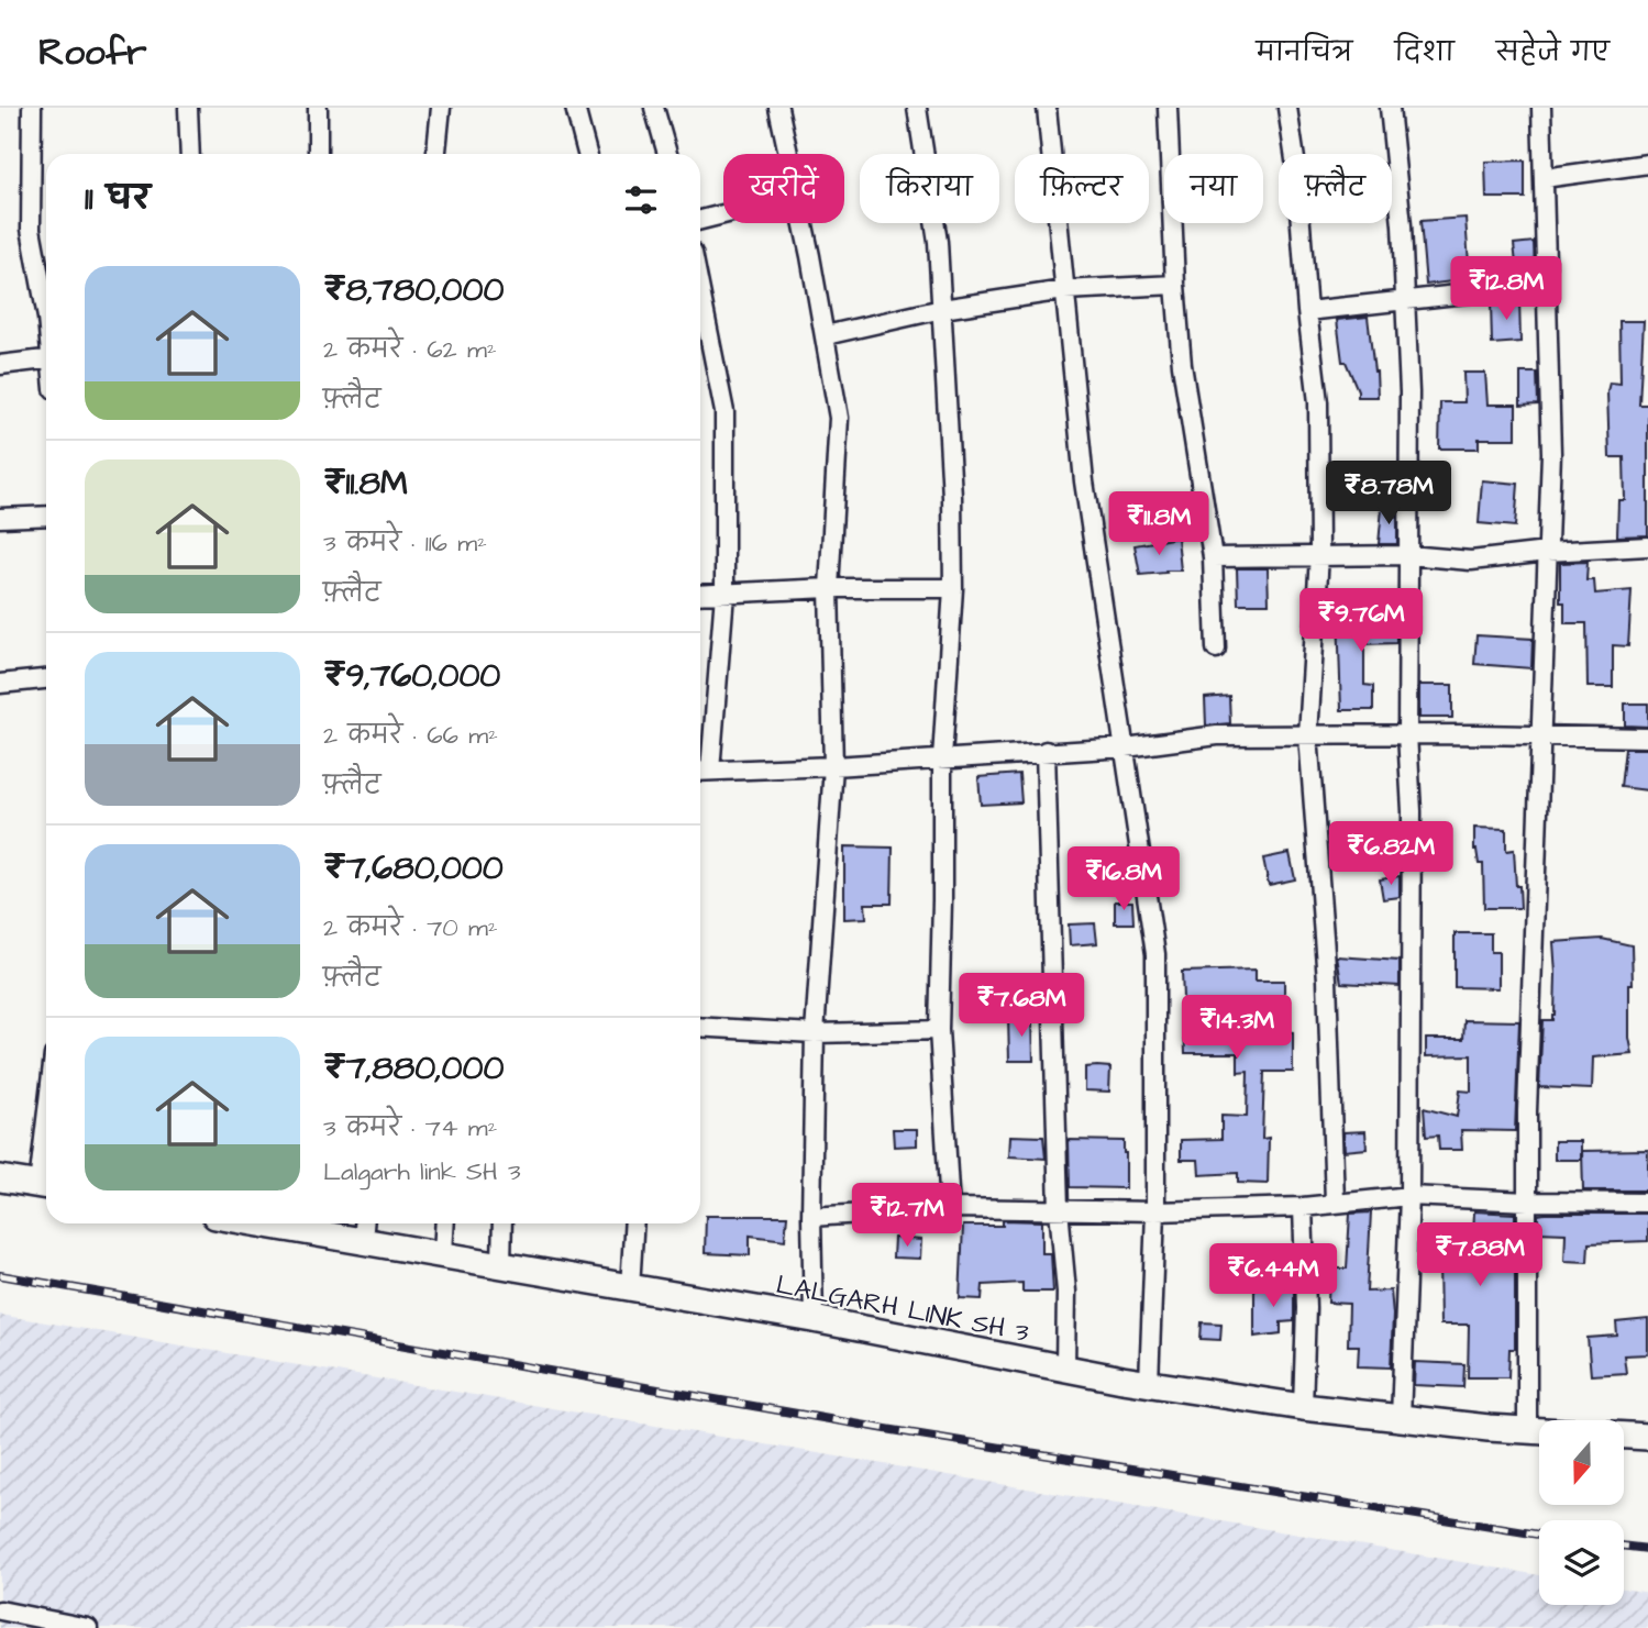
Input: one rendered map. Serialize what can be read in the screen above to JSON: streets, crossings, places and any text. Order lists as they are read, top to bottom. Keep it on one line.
{"streets":{"street":["LALGARH LINK SH 3"]},"north":"bottom","page":{"header":"Roofr","nav":["मानचित्र","दिशा","सहेजे गए"],"chip":["खरीदें","किराया","फ़िल्टर","नया","फ़्लैट"],"heading":"11 घर","list":[{"name":"₹8,780,000","note":"2 कमरे · 62 m² · फ़्लैट"},{"name":"₹11.8M","note":"3 कमरे · 116 m² · फ़्लैट"},{"name":"₹9,760,000","note":"2 कमरे · 66 m² · फ़्लैट"},{"name":"₹7,680,000","note":"2 कमरे · 70 m² · फ़्लैट"},{"name":"₹7,880,000","note":"3 कमरे · 74 m² · Lalgarh link SH 3"}],"price":["₹12.8M","₹8.78M","₹11.8M","₹9.76M","₹6.82M","₹16.8M","₹7.68M","₹14.3M","₹12.7M","₹7.88M","₹6.44M"]}}
